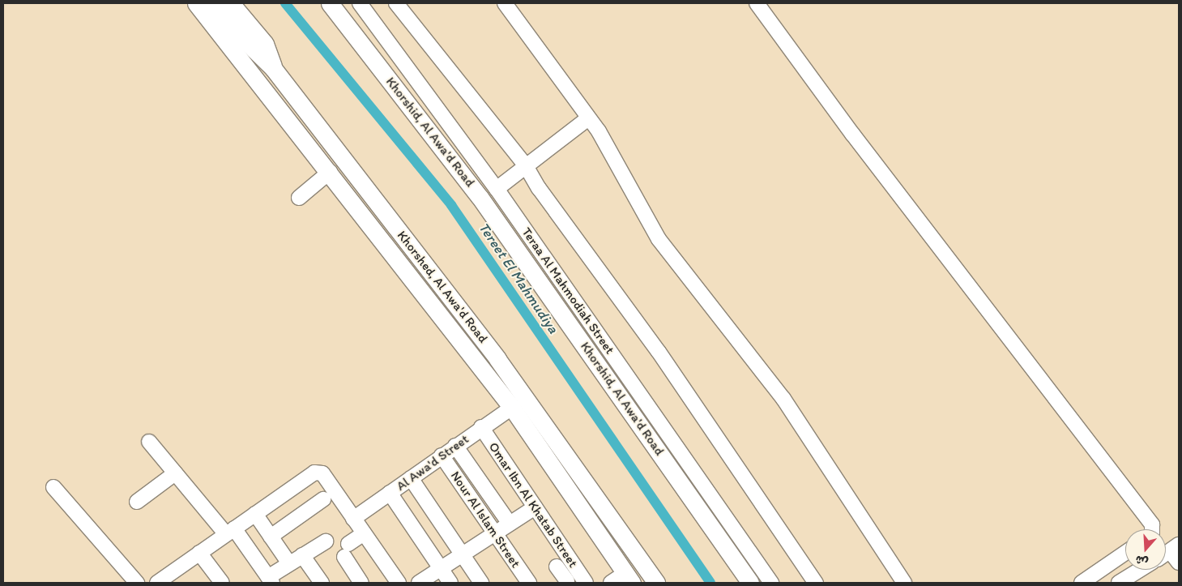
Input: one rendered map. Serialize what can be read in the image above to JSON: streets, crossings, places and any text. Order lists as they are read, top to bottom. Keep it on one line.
{"streets":{"main road":["Khorshid, Al Awa'd Road","Khorshed, Al Awa'd Road"],"street":["Teraa Al Mahmodiah Street","Al Awa'd Street","Omar Ibn Al Khatab Street","Nour Al Islam Street"]},"crossings":[["Khorshed, Al Awa'd Road","Al Awa'd Street"],["Al Awa'd Street","Omar Ibn Al Khatab Street"],["Al Awa'd Street","Nour Al Islam Street"]],"water":["Tereet El Mahmudiya"],"north":"bottom"}
